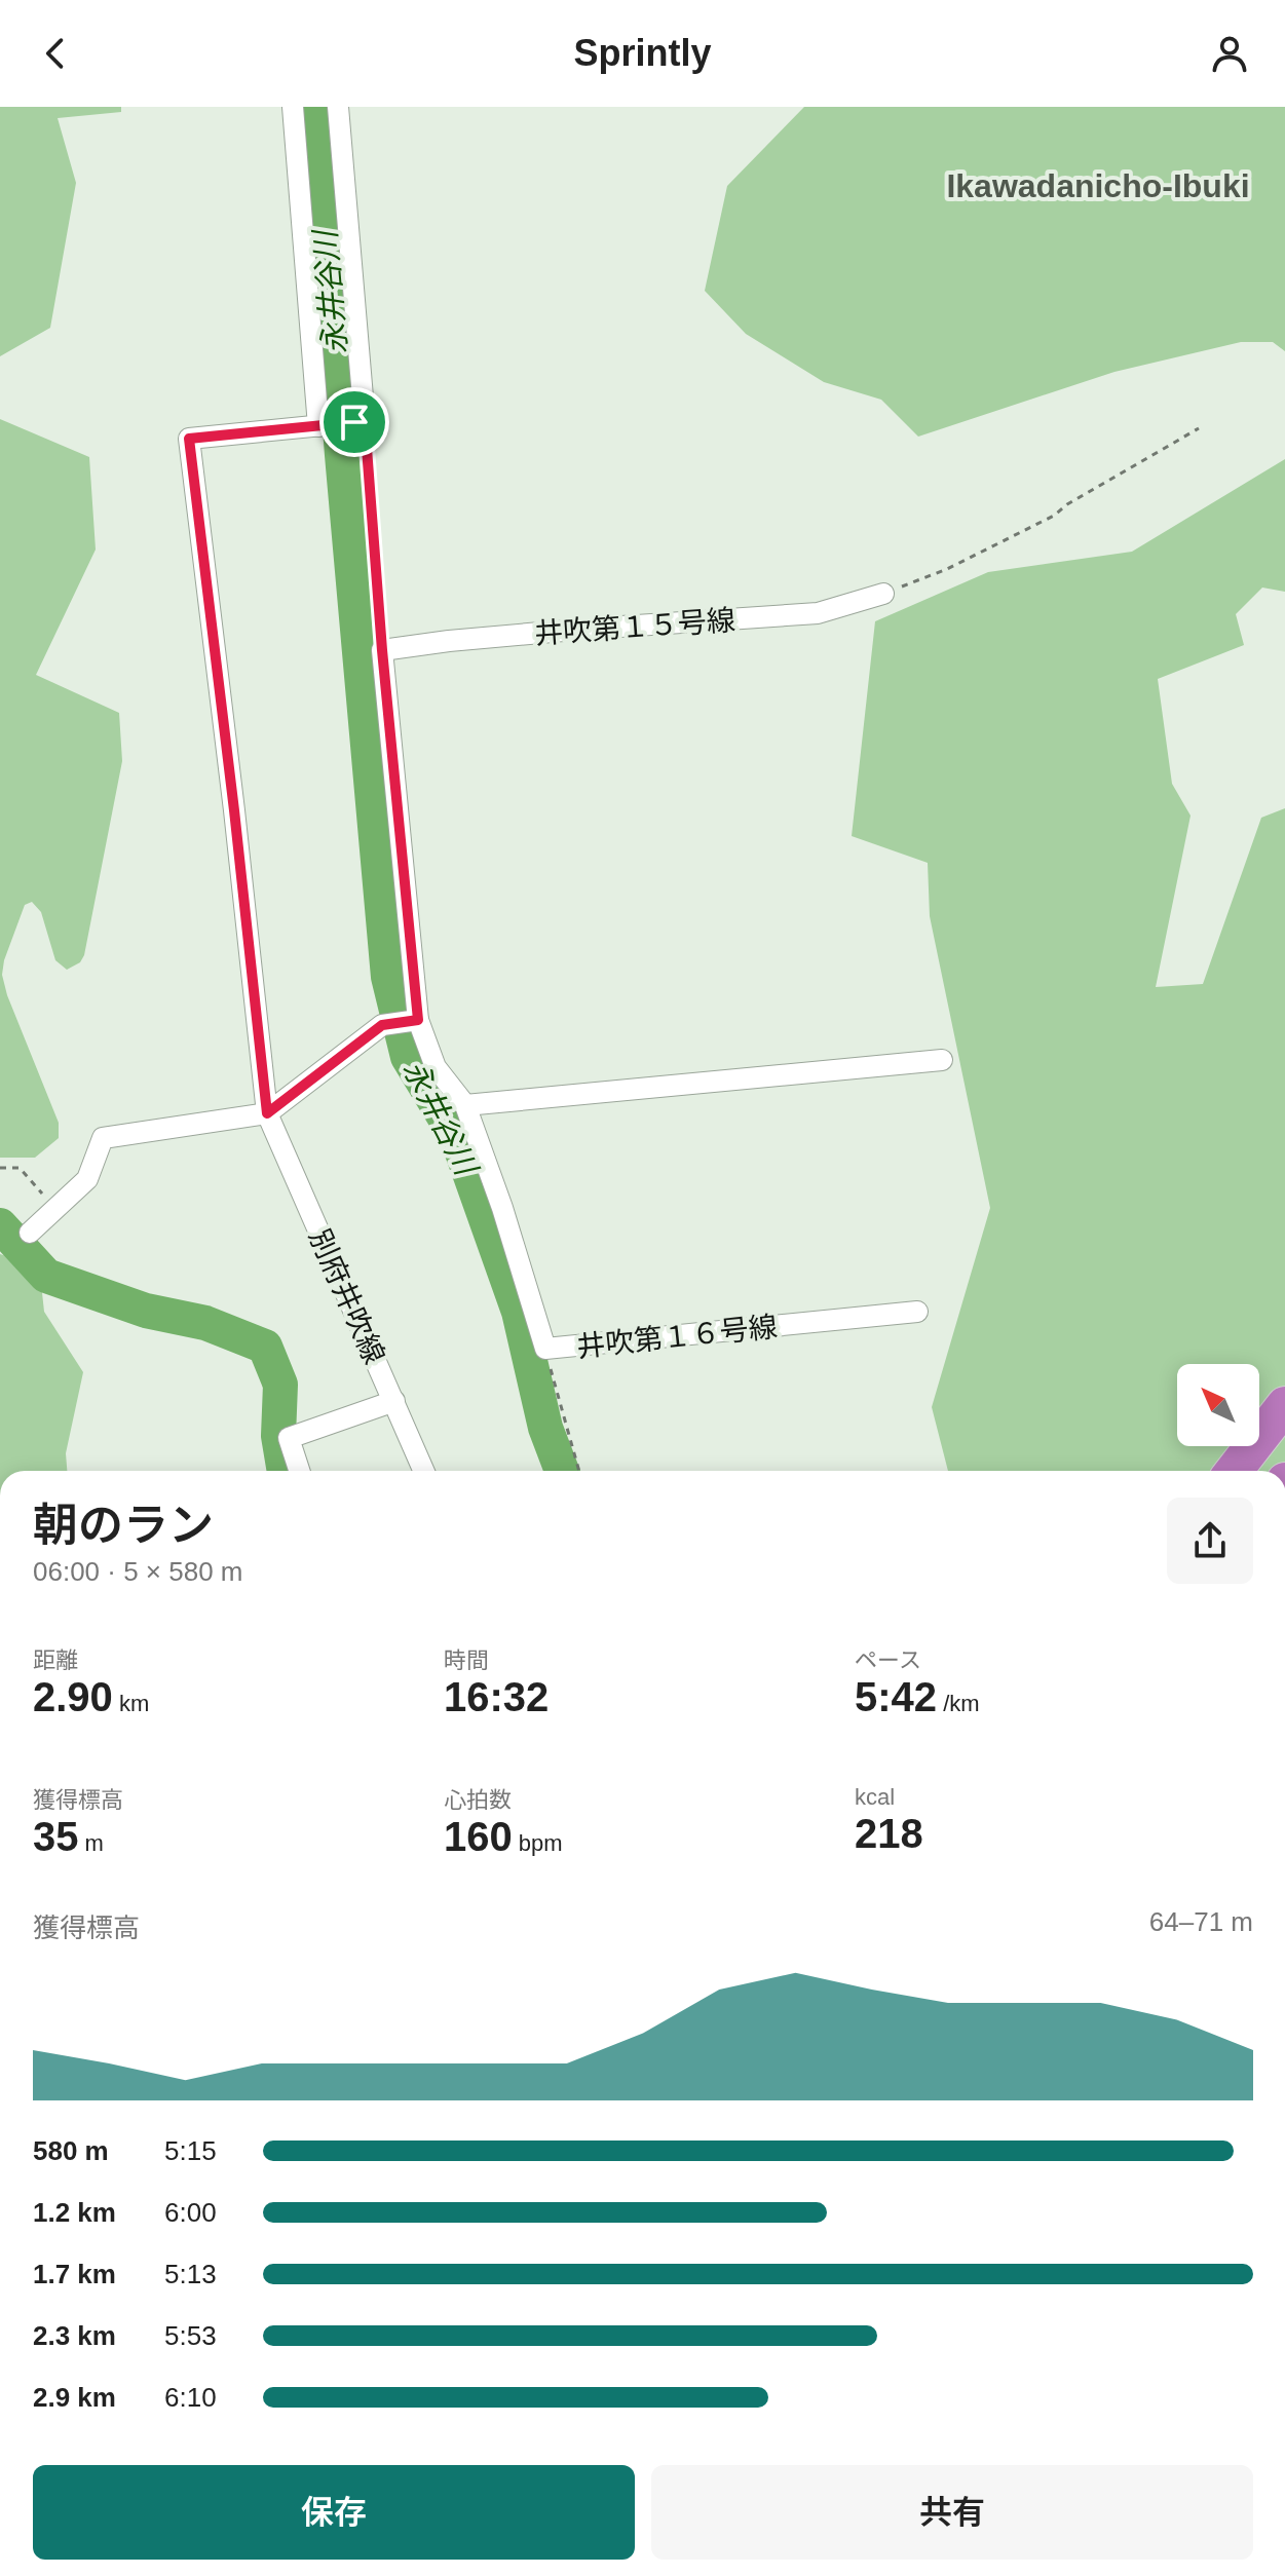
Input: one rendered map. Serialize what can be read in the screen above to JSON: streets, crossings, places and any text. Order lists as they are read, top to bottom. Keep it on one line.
{"streets":{"street":["井吹第１５号線","別府井吹線","井吹第１６号線"]},"crossings":[["井吹第１５号線","井吹第１６号線"]],"districts":["Ikawadanicho-Ibuki"],"water":["永井谷川"],"north":"top left","page":{"header":"Sprintly","heading":["朝のラン","06:00 · 5 × 580 m"],"stats":[["距離","2.90 km"],["時間","16:32"],["ペース","5:42 /km"],["獲得標高","35 m"],["心拍数","160 bpm"],["kcal","218"]],"chart":["獲得標高","64–71 m"],"list":[{"name":"580 m","note":"5:15"},{"name":"1.2 km","note":"6:00"},{"name":"1.7 km","note":"5:13"},{"name":"2.3 km","note":"5:53"},{"name":"2.9 km","note":"6:10"}],"buttons":["保存","共有"]}}
